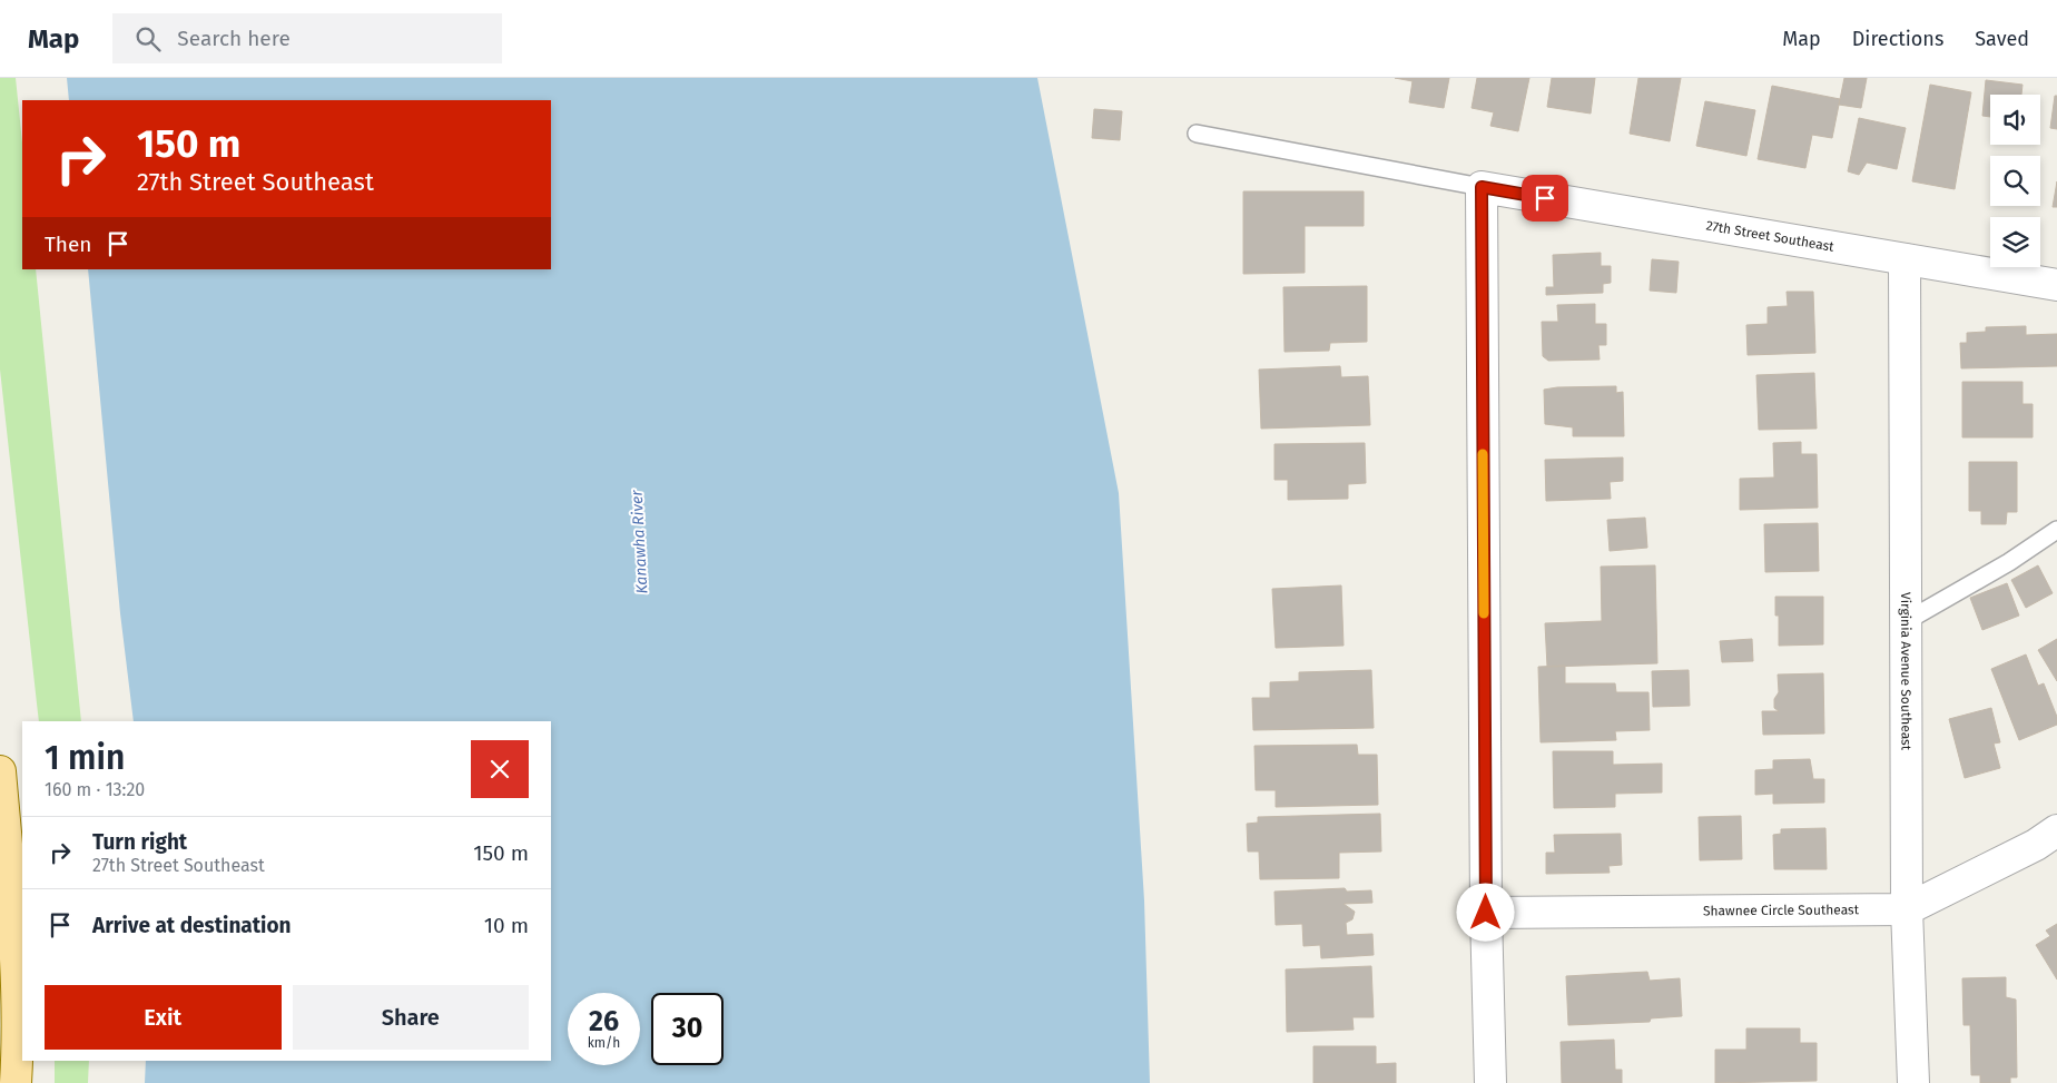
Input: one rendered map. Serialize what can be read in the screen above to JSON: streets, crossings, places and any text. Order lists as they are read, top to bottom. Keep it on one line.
{"streets":{"street":["27th Street Southeast","Virginia Avenue Southeast","Shawnee Circle Southeast"]},"crossings":[["27th Street Southeast","Virginia Avenue Southeast"],["Virginia Avenue Southeast","Shawnee Circle Southeast"]],"water":["Kanawha River"],"page":{"header":"Map","search":"Search here","nav":["Map","Directions","Saved"],"turn":["150 m","27th Street Southeast"],"then":"Then","heading":["1 min","160 m · 13:20"],"list":[{"name":"Turn right","note":"27th Street Southeast","value":"150 m"},{"name":"Arrive at destination","value":"10 m"}],"buttons":["Exit","Share"],"speed":"26 km/h","limit":"30"}}
